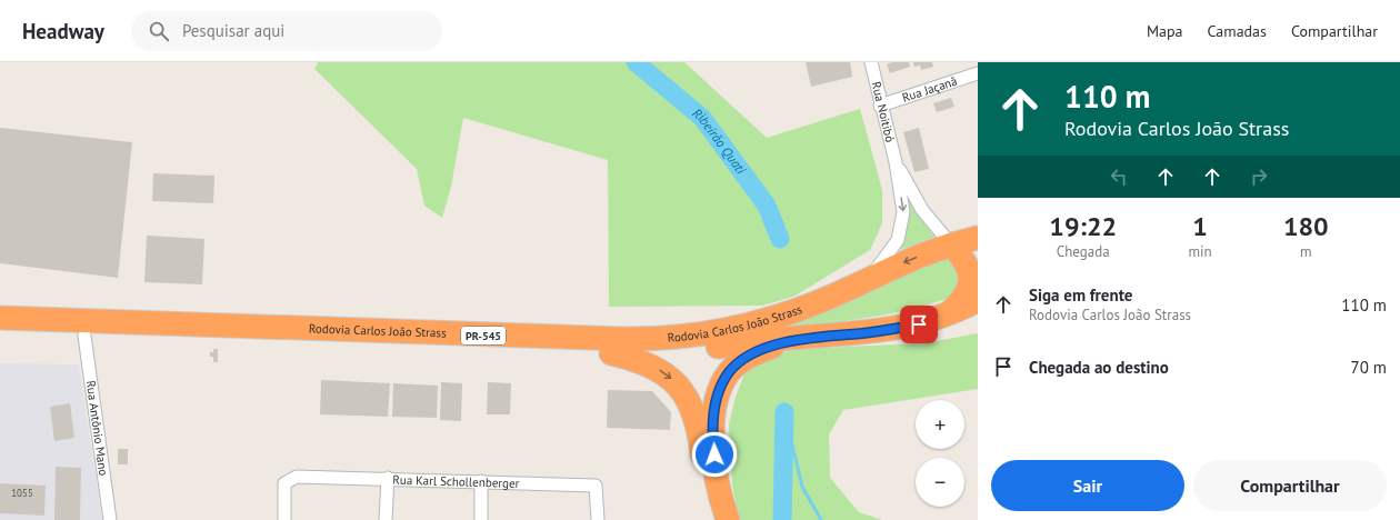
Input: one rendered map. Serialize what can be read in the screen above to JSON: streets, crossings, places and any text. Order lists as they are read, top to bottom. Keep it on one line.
{"streets":{"highway":["Rodovia Carlos João Strass","PR-545"],"street":["Rua Jaçanã","Rua Noitibó","Rua Antônio Mano","Rua Karl Schollenberger"]},"crossings":[["Rua Jaçanã","Rua Noitibó"],["Rua Noitibó","Rodovia Carlos João Strass"],["Rodovia Carlos João Strass","Rua Antônio Mano"]],"one_way":["Rua Noitibó"],"water":["Ribeirão Quati"],"house_numbers":["1055"],"page":{"header":"Headway","search":"Pesquisar aqui","nav":["Mapa","Camadas","Compartilhar"],"turn":["110 m","Rodovia Carlos João Strass"],"eta":["19:22","Chegada","1","min","180","m"],"list":[{"name":"Siga em frente","note":"Rodovia Carlos João Strass","value":"110 m"},{"name":"Chegada ao destino","value":"70 m"}],"map_buttons":["+","−"],"buttons":["Sair","Compartilhar"]}}
